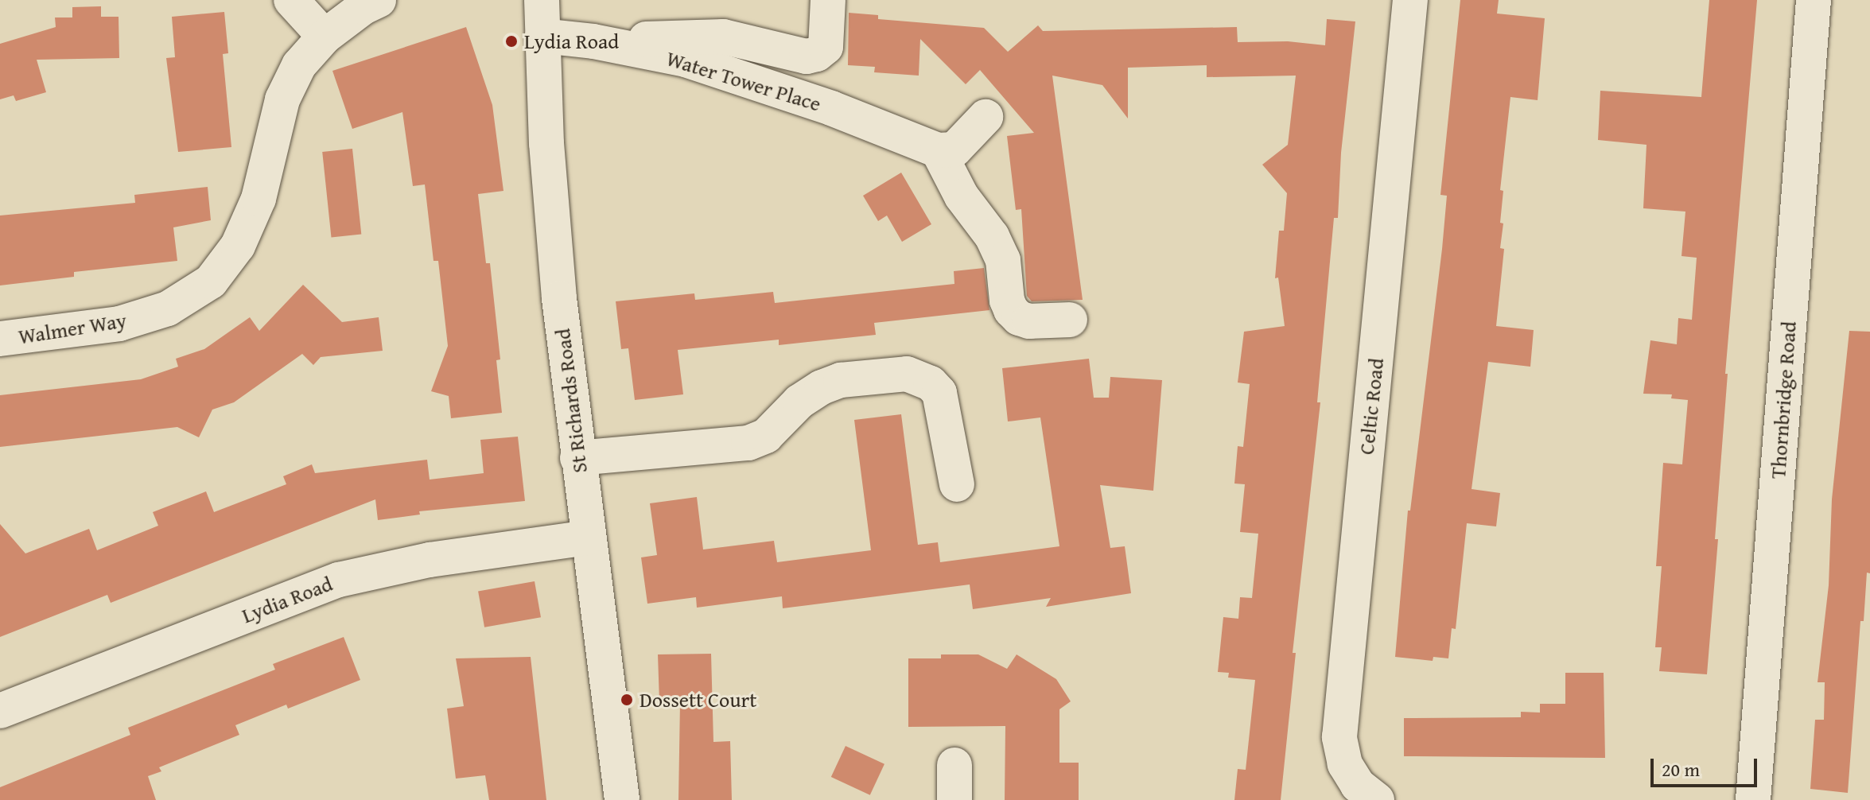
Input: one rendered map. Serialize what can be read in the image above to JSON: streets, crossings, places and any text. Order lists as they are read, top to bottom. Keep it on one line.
{"streets":{"street":["Water Tower Place","Walmer Way","Thornbridge Road","St Richards Road","Celtic Road","Lydia Road"]},"crossings":[["Water Tower Place","St Richards Road"],["St Richards Road","Lydia Road"]],"places":["Lydia Road","Dossett Court"],"scale_bar":"20 m"}
